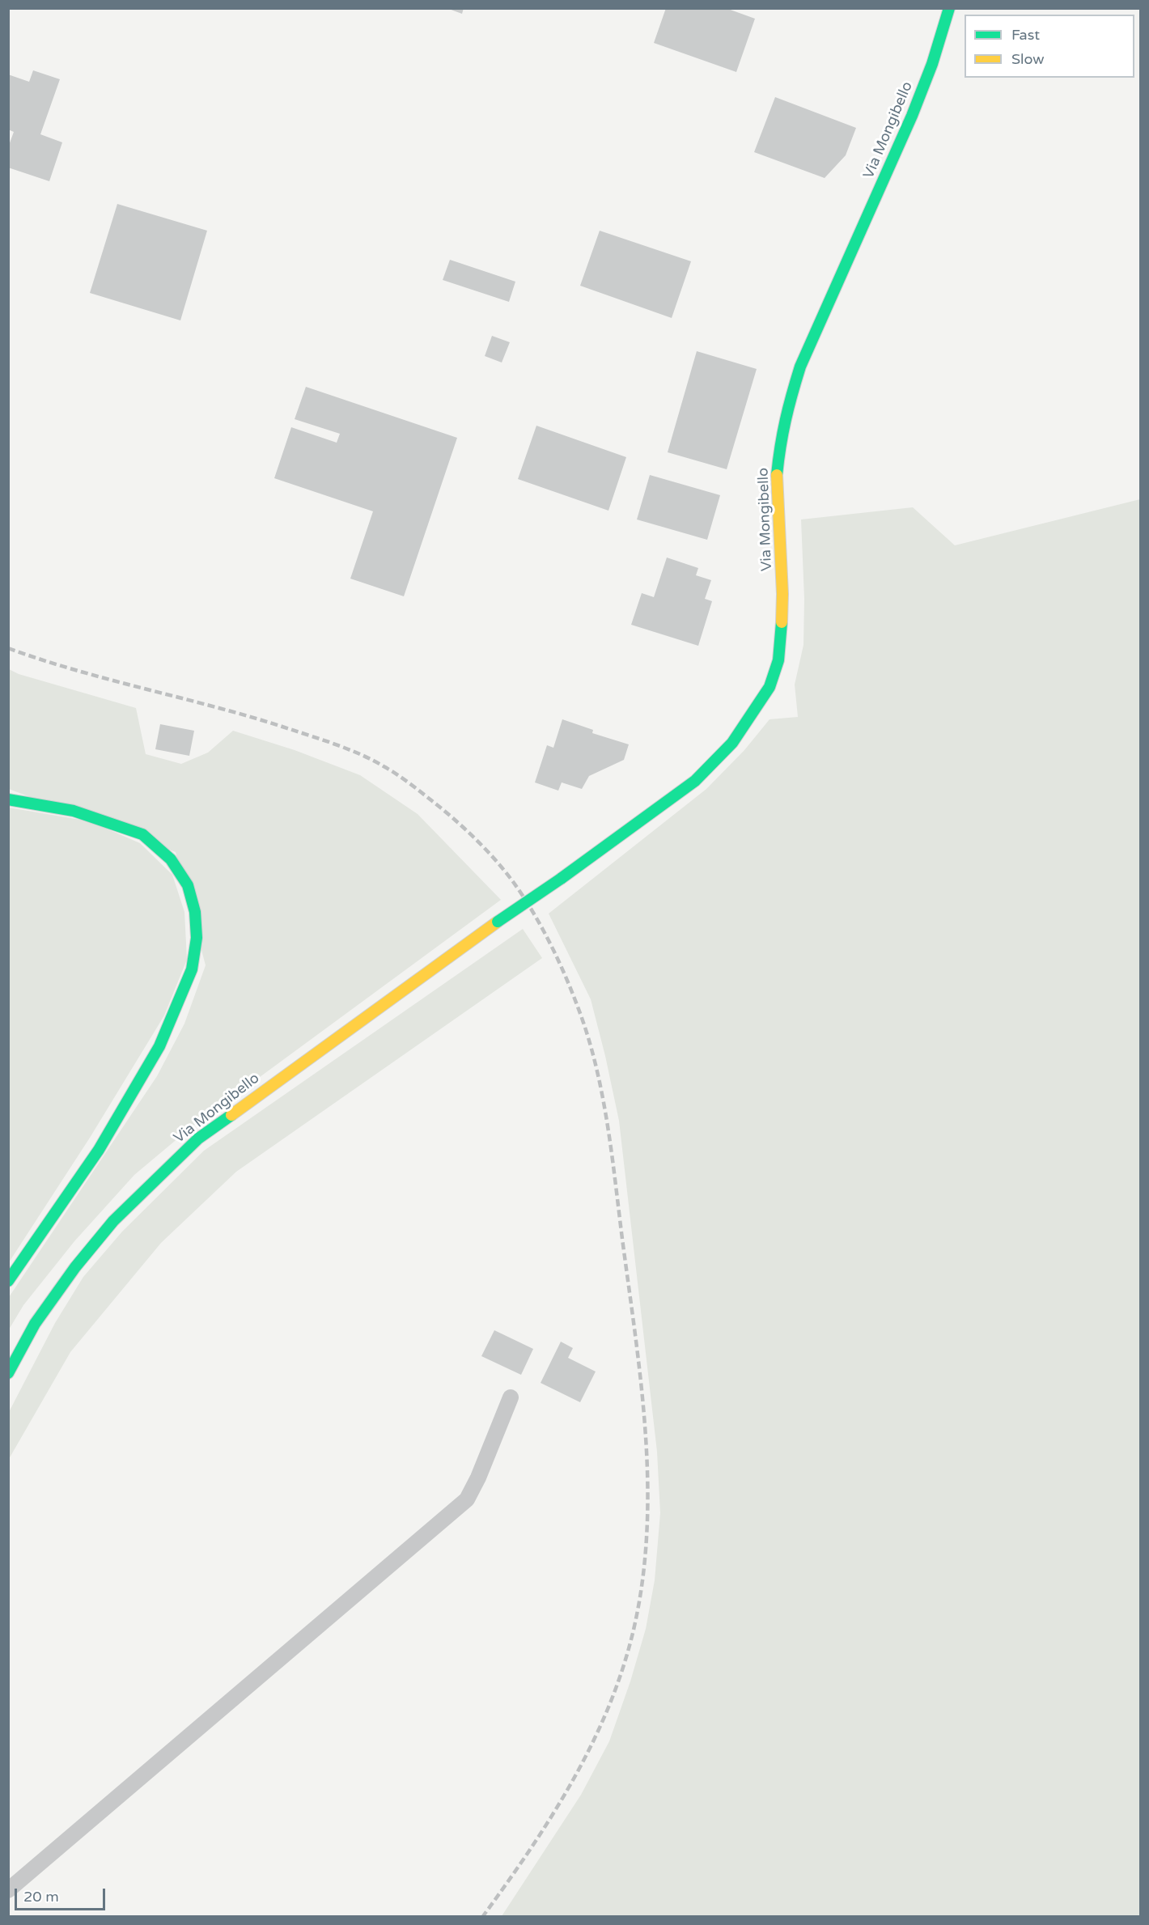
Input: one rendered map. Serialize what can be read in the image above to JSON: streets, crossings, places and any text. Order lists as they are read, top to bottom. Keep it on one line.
{"streets":{"street":["Via Mongibello"]},"legend":["Fast","Slow"],"scale_bar":"20 m"}
